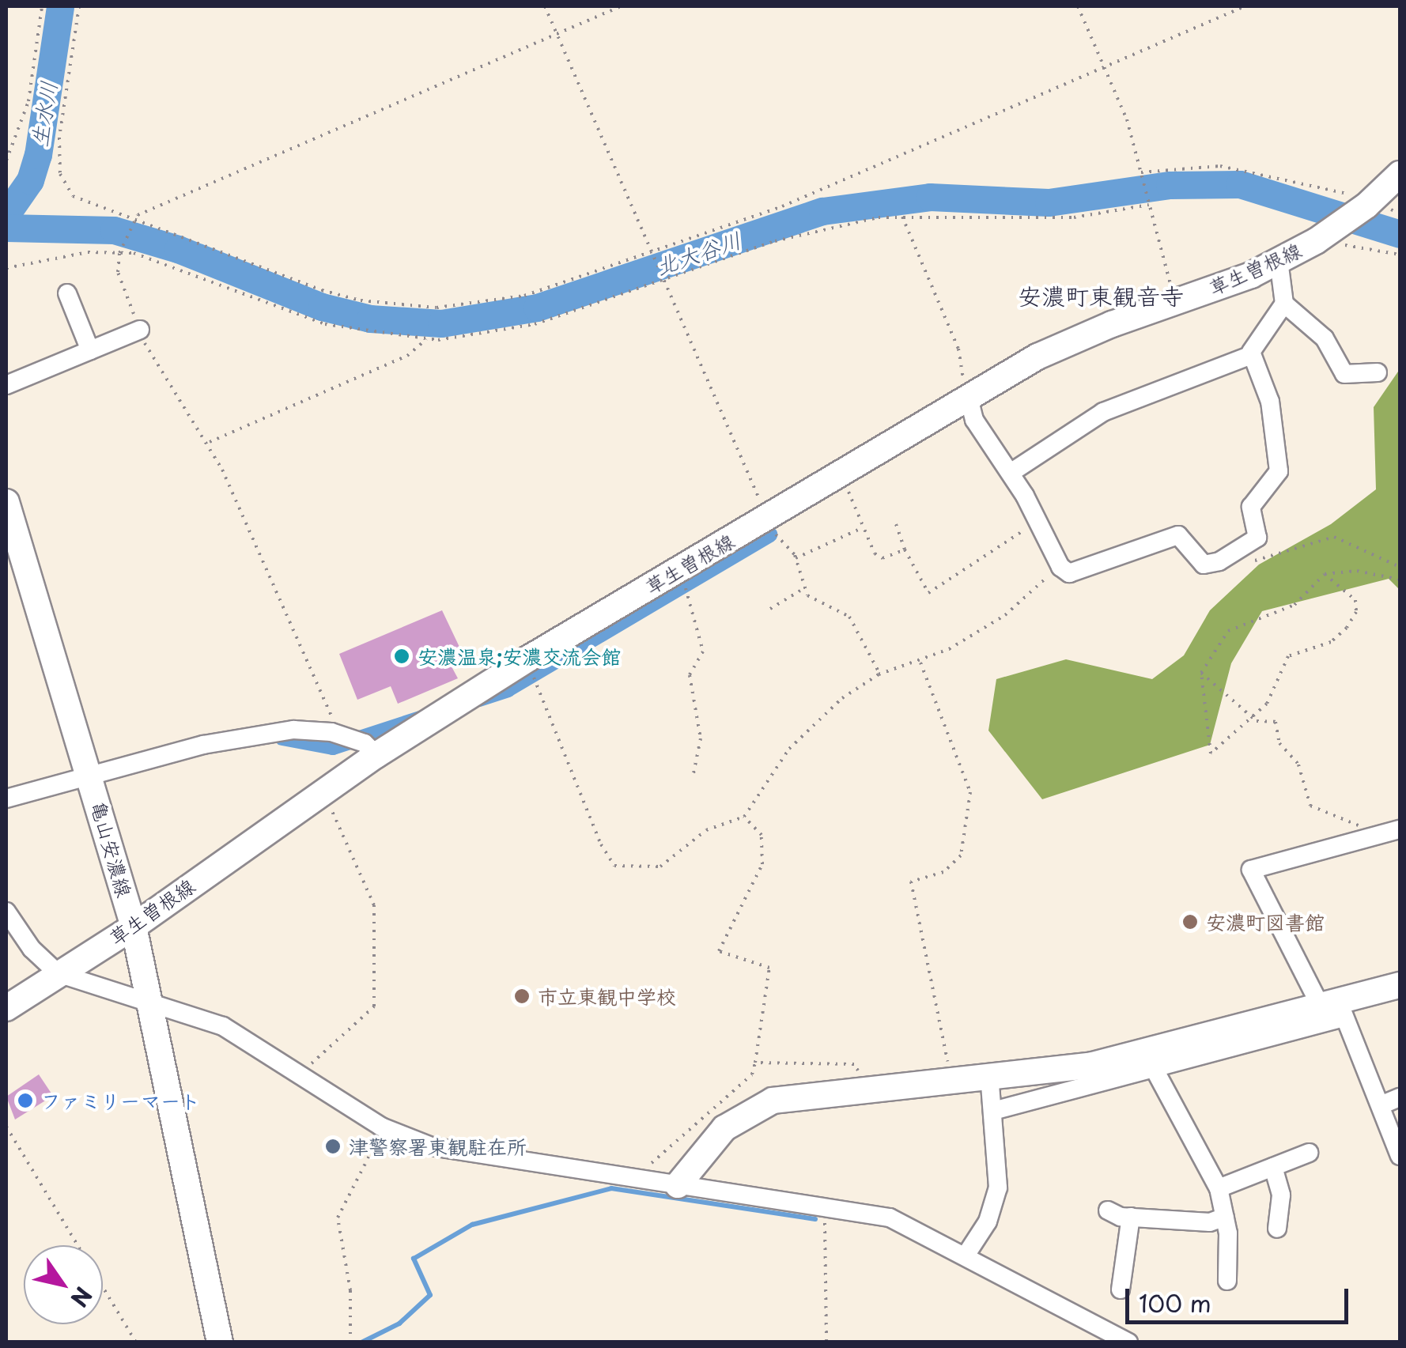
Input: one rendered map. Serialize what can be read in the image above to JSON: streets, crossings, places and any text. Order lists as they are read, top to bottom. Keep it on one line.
{"streets":{"main road":["草生曽根線","亀山安濃線"]},"crossings":[["草生曽根線","亀山安濃線"]],"districts":["安濃町東観音寺"],"water":["生水川","北大谷川"],"places":["安濃温泉;安濃交流会館","安濃町図書館","市立東観中学校","ファミリーマート","津警察署東観駐在所"],"scale_bar":"100 m","north":"bottom right"}
